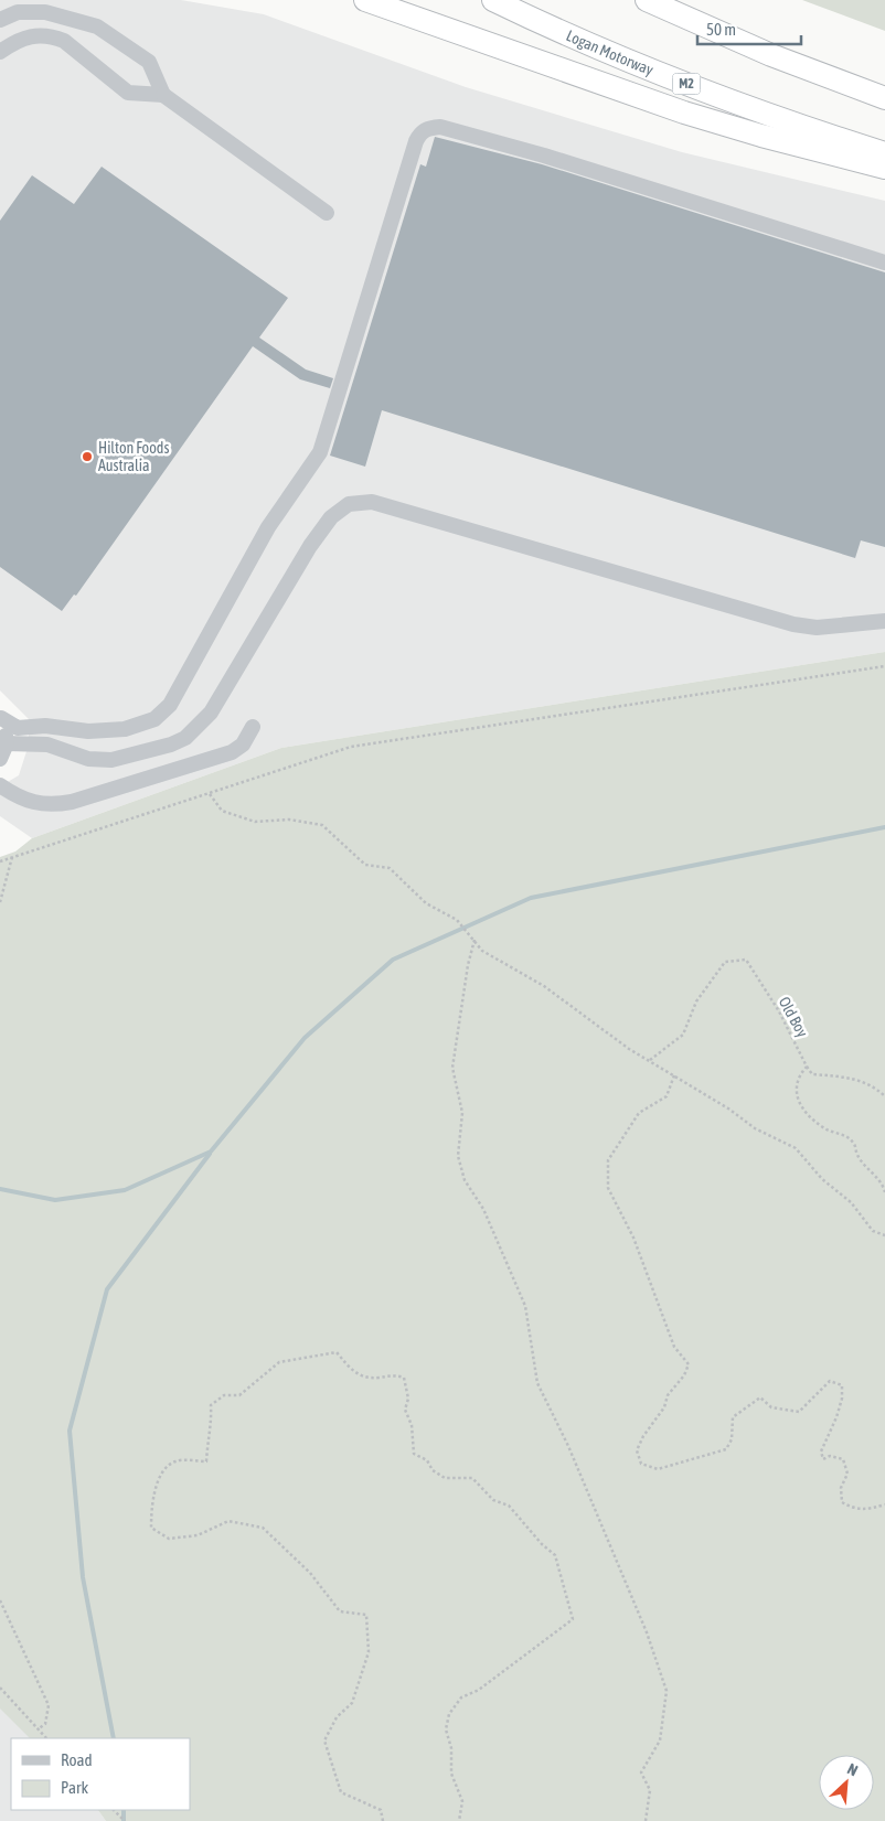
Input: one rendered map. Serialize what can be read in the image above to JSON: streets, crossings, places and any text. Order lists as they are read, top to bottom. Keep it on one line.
{"streets":{"highway":["Logan Motorway","M2"],"path":["Old Boy"]},"places":["Hilton Foods Australia"],"legend":["Road","Park"],"scale_bar":"50 m","north":"top right"}
